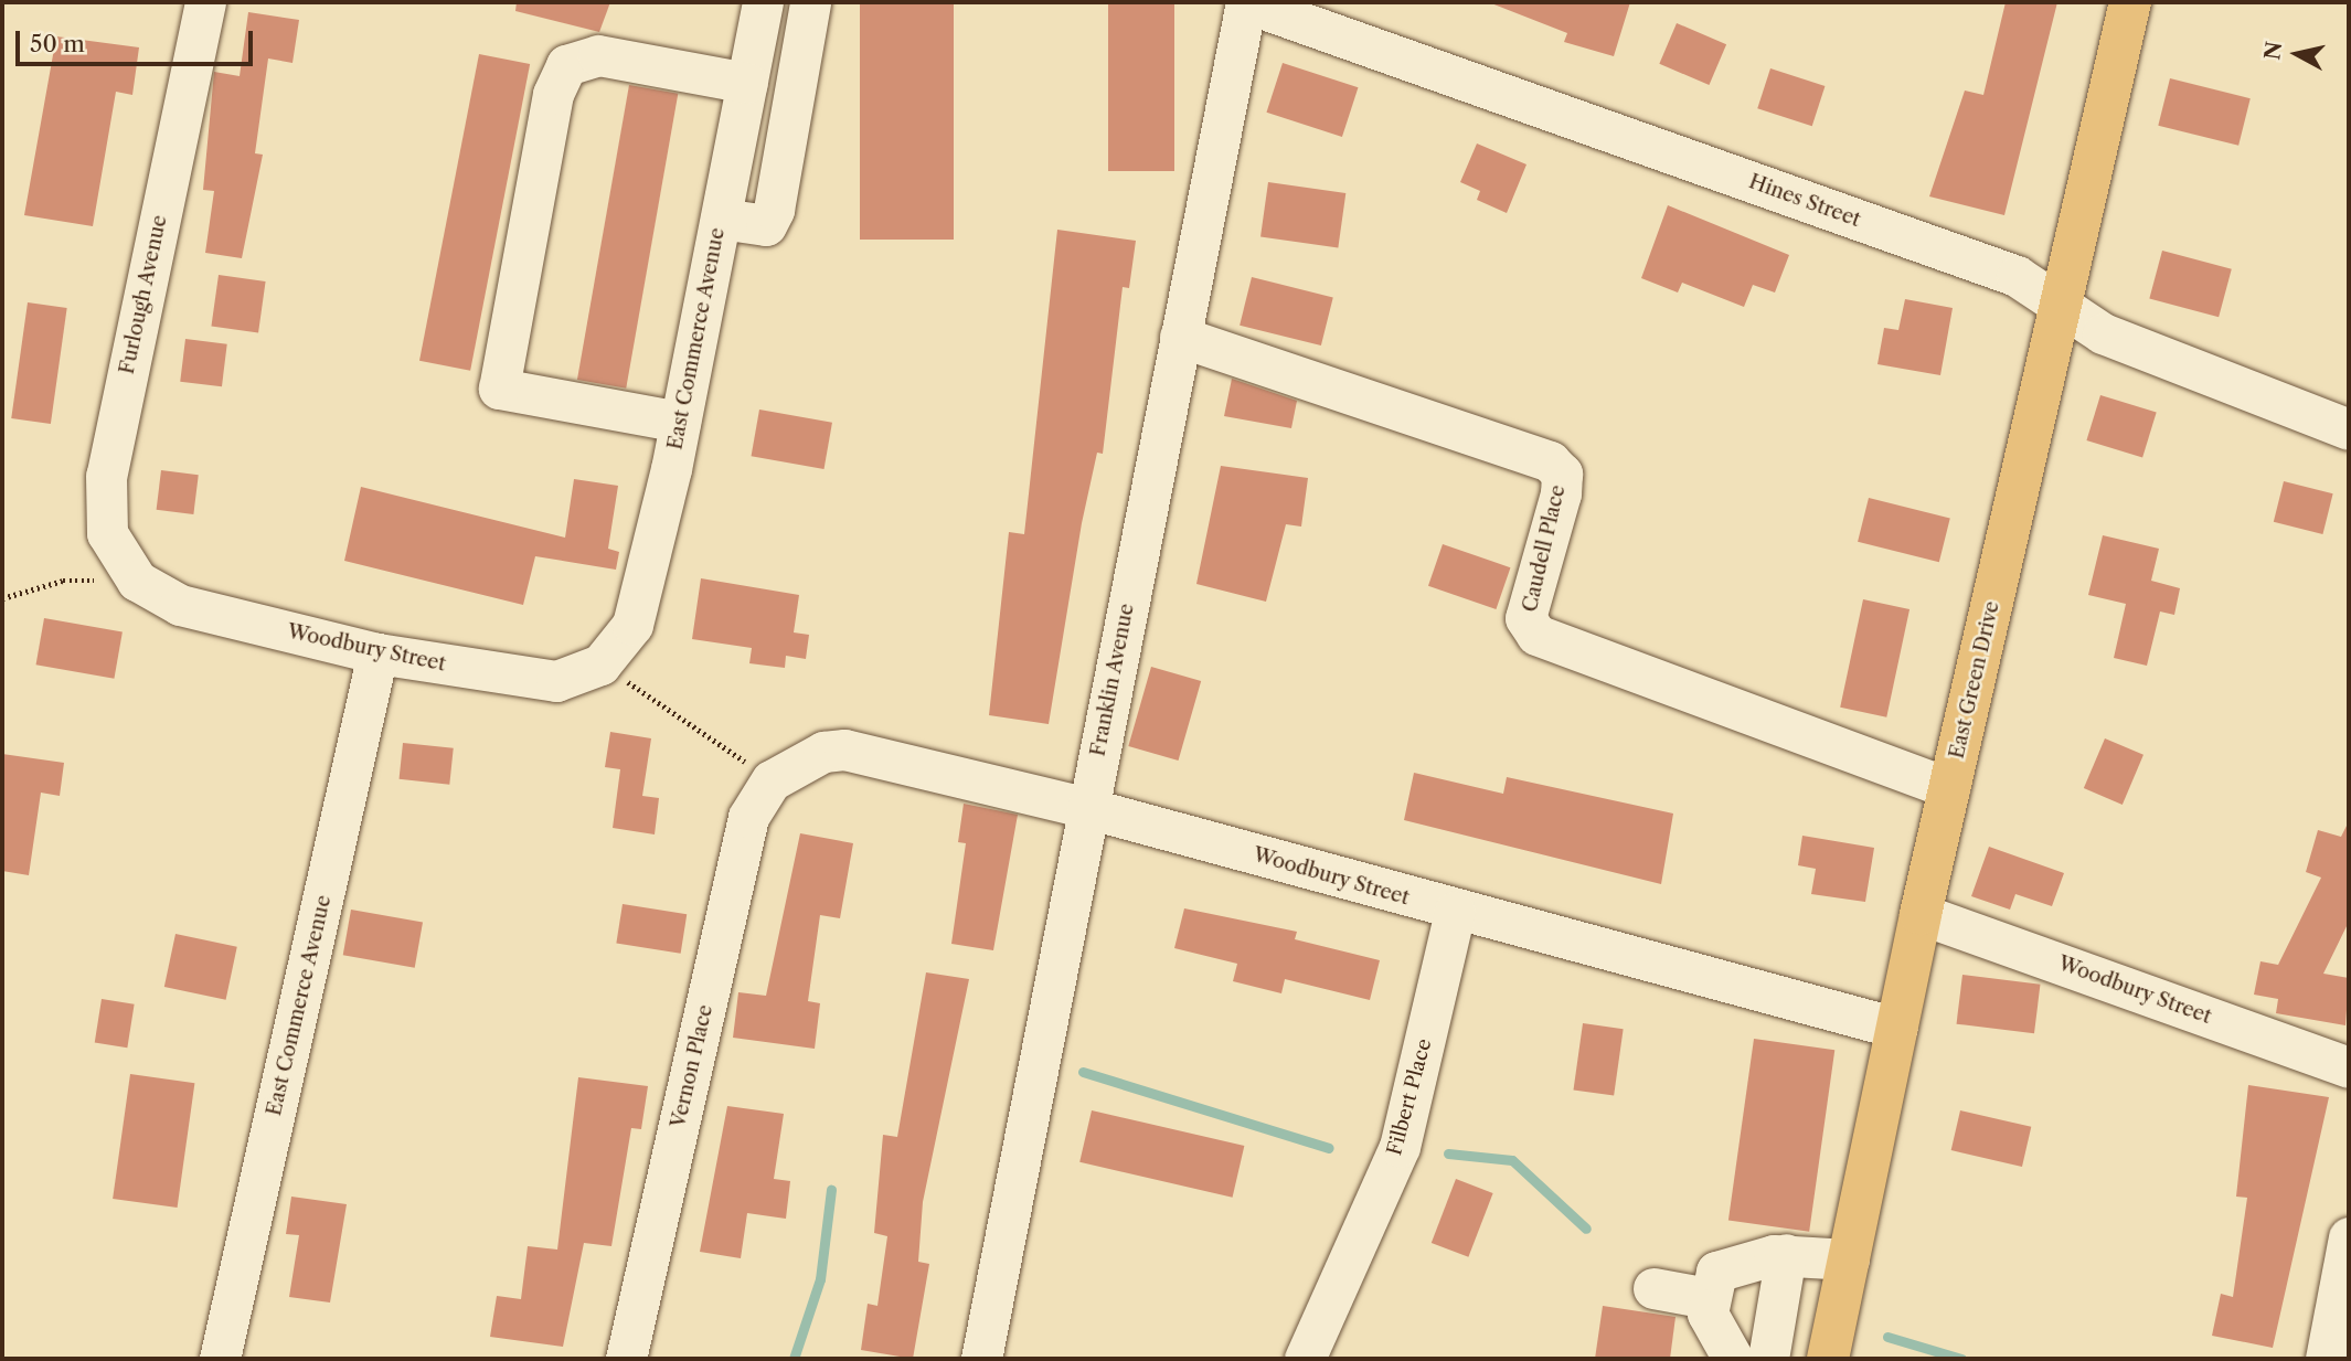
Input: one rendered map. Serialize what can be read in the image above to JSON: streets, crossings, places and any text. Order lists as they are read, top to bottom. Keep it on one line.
{"streets":{"main road":["East Green Drive"],"street":["Hines Street","Furlough Avenue","East Commerce Avenue","Caudell Place","Woodbury Street","Franklin Avenue","Vernon Place","Filbert Place"]},"crossings":[["Hines Street","Franklin Avenue"],["Hines Street","East Green Drive"],["Furlough Avenue","Woodbury Street"],["East Commerce Avenue","Woodbury Street"],["Caudell Place","Franklin Avenue"],["Caudell Place","East Green Drive"],["Woodbury Street","Franklin Avenue"],["Woodbury Street","East Green Drive"],["Woodbury Street","Vernon Place"],["Woodbury Street","Filbert Place"]],"scale_bar":"50 m","north":"left"}
